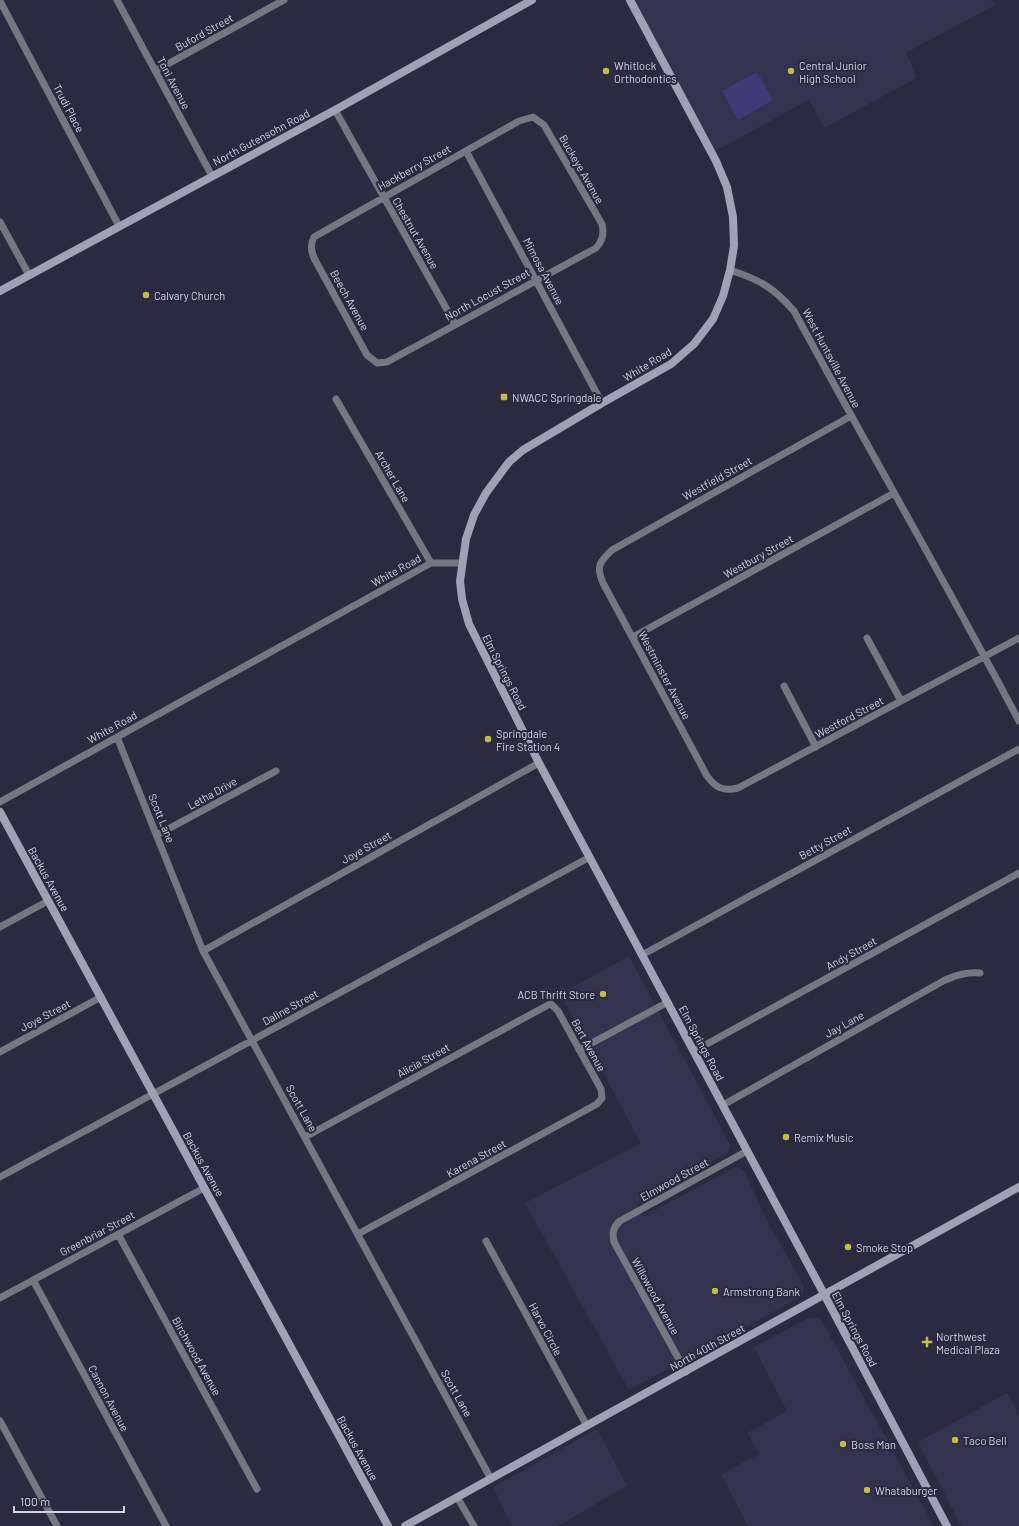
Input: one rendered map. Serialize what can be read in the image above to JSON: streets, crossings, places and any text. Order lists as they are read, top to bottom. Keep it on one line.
{"streets":{"street":["Buford Street","Toni Avenue","Trudi Place","North Gutensohn Road","Hackberry Street","Buckeye Avenue","Chestnut Avenue","Mimosa Avenue","North Locust Street","Beech Avenue","West Huntsville Avenue","White Road","Archer Lane","Westfield Street","Westbury Street","Elm Springs Road","Westminster Avenue","Westford Street","Letha Drive","Scott Lane","Betty Street","Joye Street","Backus Avenue","Andy Street","Daline Street","Jay Lane","Bert Avenue","Alicia Street","Karena Street","Elmwood Street","Greenbriar Street","Willowood Avenue","Harvo Circle","North 40th Street","Birchwood Avenue","Cannon Avenue"]},"crossings":[["Buford Street","Toni Avenue"],["Toni Avenue","North Gutensohn Road"],["Trudi Place","North Gutensohn Road"],["North Gutensohn Road","Chestnut Avenue"],["Hackberry Street","Buckeye Avenue"],["Hackberry Street","Chestnut Avenue"],["Hackberry Street","Mimosa Avenue"],["Hackberry Street","Beech Avenue"],["Buckeye Avenue","North Locust Street"],["Chestnut Avenue","North Locust Street"],["Mimosa Avenue","North Locust Street"],["Mimosa Avenue","White Road"],["North Locust Street","Beech Avenue"],["West Huntsville Avenue","White Road"],["West Huntsville Avenue","Westfield Street"],["West Huntsville Avenue","Westbury Street"],["West Huntsville Avenue","Westford Street"],["White Road","Archer Lane"],["White Road","Elm Springs Road"],["White Road","Scott Lane"],["Westfield Street","Westminster Avenue"],["Westbury Street","Westminster Avenue"],["Elm Springs Road","Betty Street"],["Elm Springs Road","Joye Street"],["Elm Springs Road","Andy Street"],["Elm Springs Road","Daline Street"],["Elm Springs Road","Jay Lane"],["Elm Springs Road","Elmwood Street"],["Elm Springs Road","North 40th Street"],["Westminster Avenue","Westford Street"],["Letha Drive","Scott Lane"],["Scott Lane","Joye Street"],["Scott Lane","Daline Street"],["Scott Lane","Alicia Street"],["Scott Lane","Karena Street"],["Scott Lane","North 40th Street"],["Joye Street","Backus Avenue"],["Backus Avenue","Daline Street"],["Backus Avenue","Greenbriar Street"],["Bert Avenue","Alicia Street"],["Bert Avenue","Karena Street"],["Elmwood Street","Willowood Avenue"],["Greenbriar Street","Birchwood Avenue"],["Greenbriar Street","Cannon Avenue"],["Willowood Avenue","North 40th Street"],["Harvo Circle","North 40th Street"]],"places":{"other":["Whitlock Orthodontics","Central Junior High School","Calvary Church","Springdale Fire Station 4","ACB Thrift Store","Remix Music","Smoke Stop","Armstrong Bank","Taco Bell","Boss Man","Whataburger"],"transit":["NWACC Springdale"],"health":["Northwest Medical Plaza"]},"scale_bar":"100 m"}
